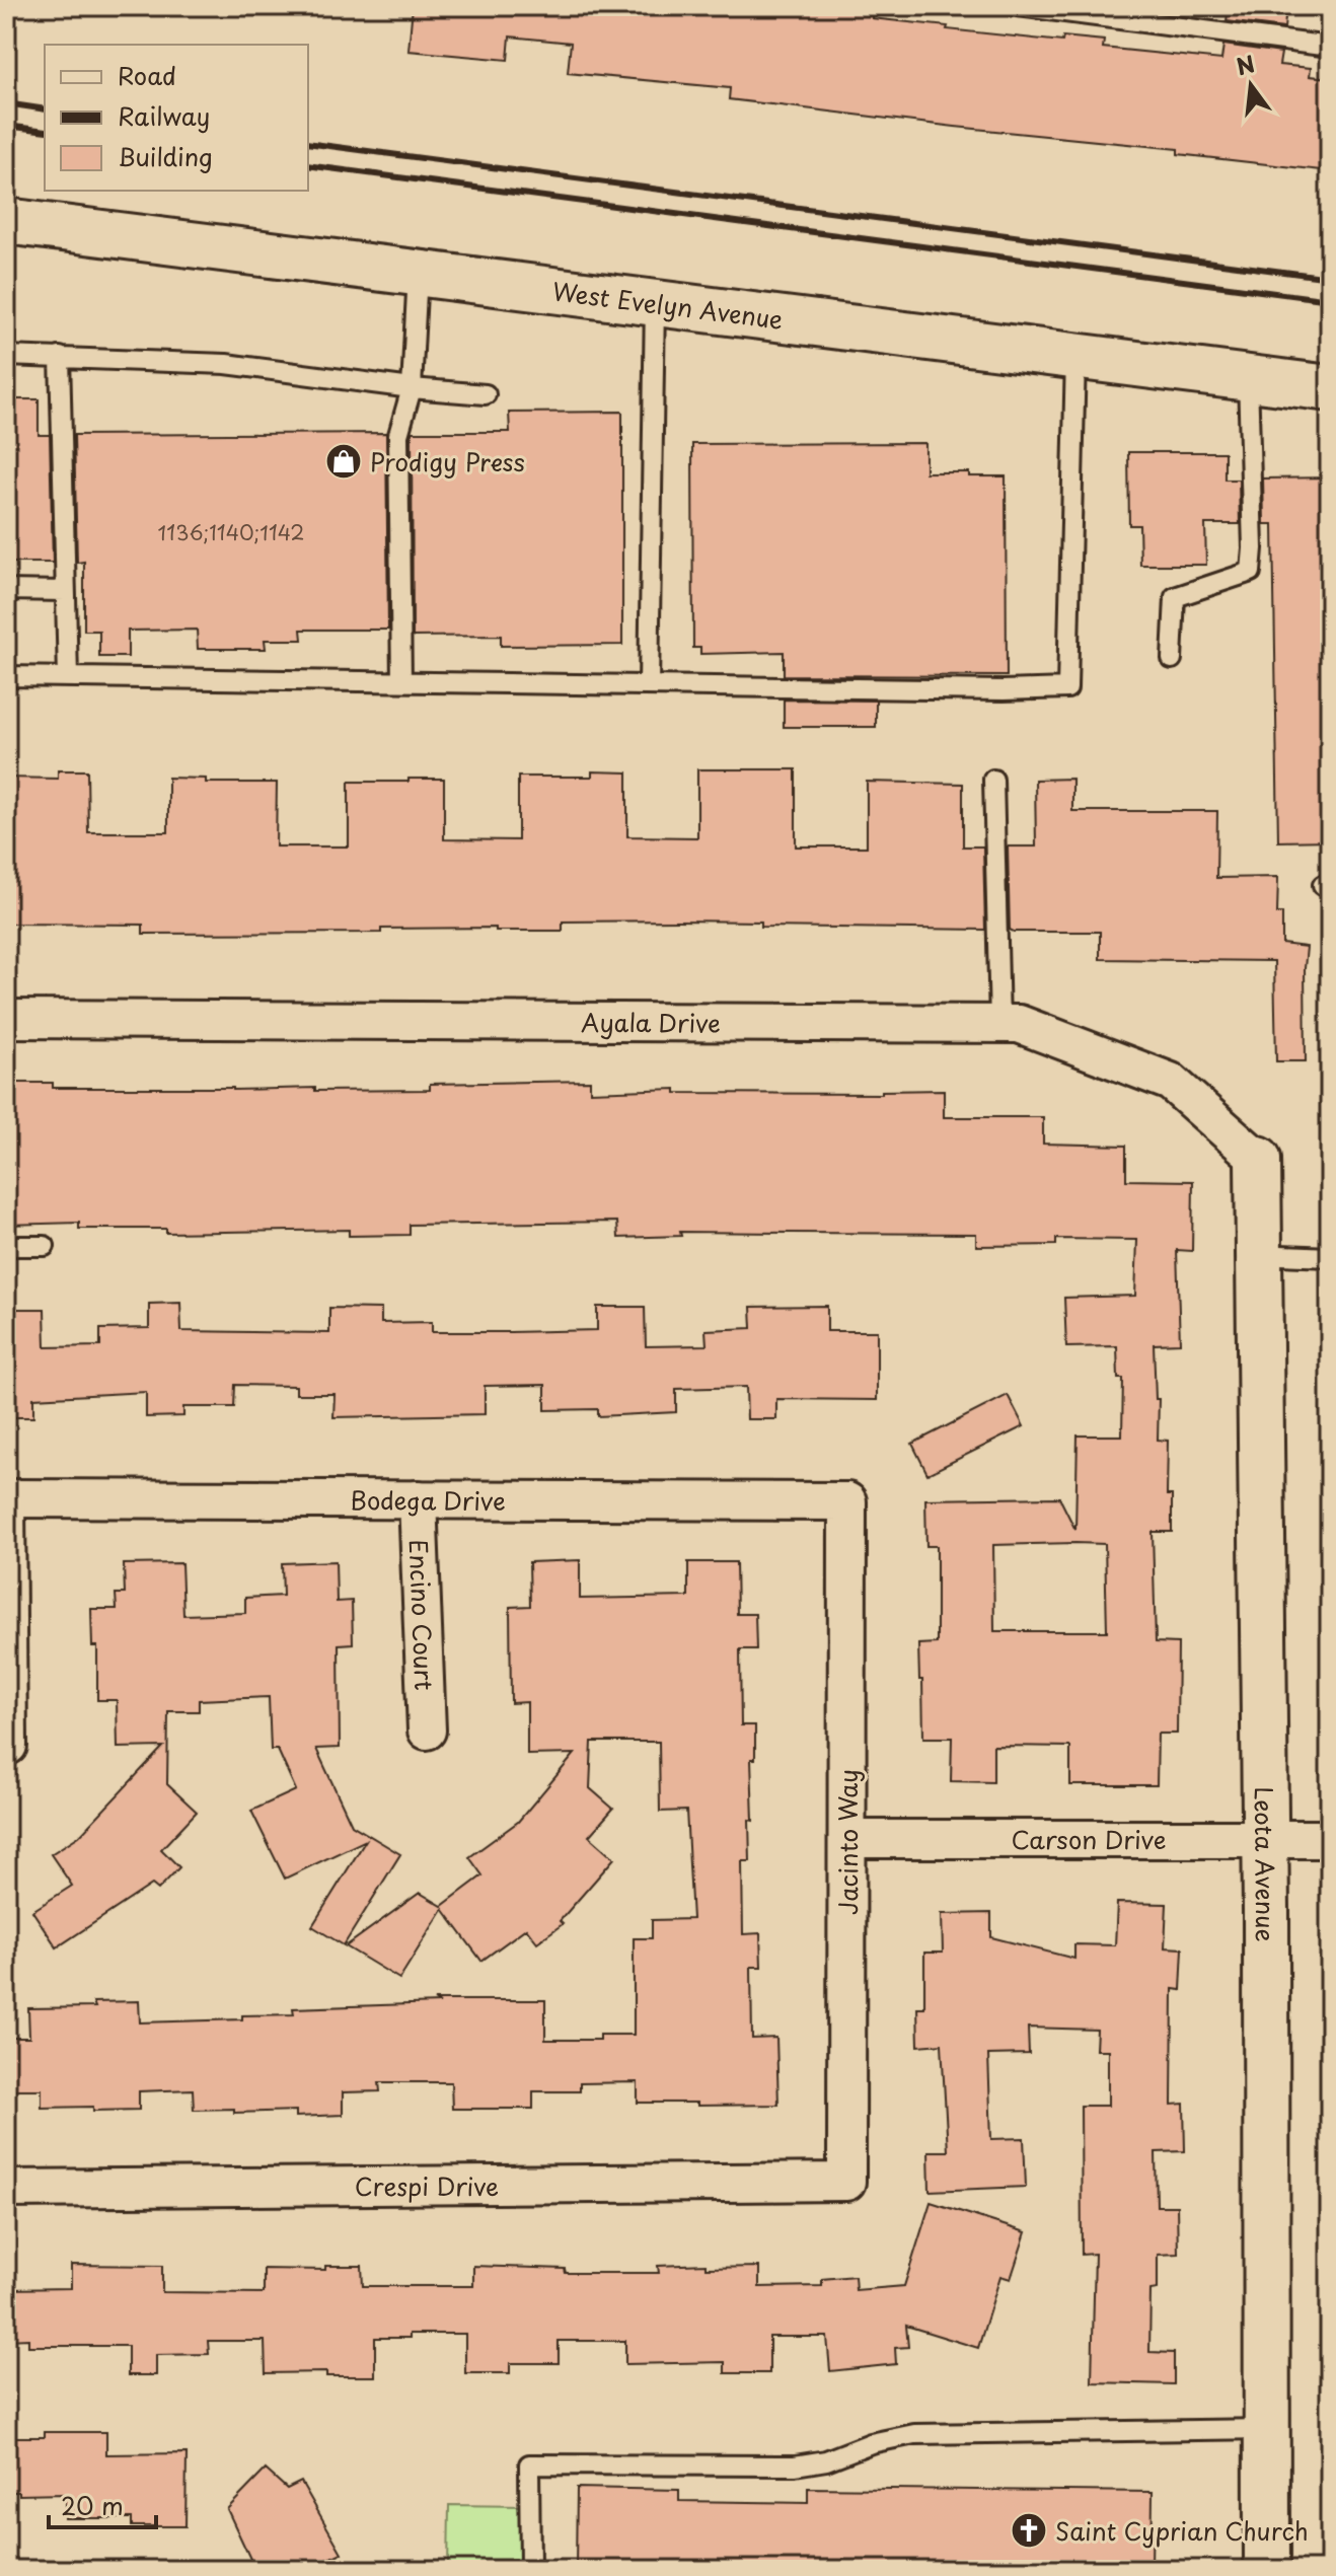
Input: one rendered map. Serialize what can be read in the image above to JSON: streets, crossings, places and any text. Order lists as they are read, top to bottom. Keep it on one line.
{"streets":{"street":["West Evelyn Avenue","Ayala Drive","Bodega Drive","Encino Court","Carson Drive","Jacinto Way","Leota Avenue","Crespi Drive"]},"crossings":[["Ayala Drive","Leota Avenue"],["Bodega Drive","Encino Court"],["Bodega Drive","Jacinto Way"],["Carson Drive","Jacinto Way"],["Carson Drive","Leota Avenue"],["Jacinto Way","Crespi Drive"]],"places":{"shop":["Prodigy Press"],"church":["Saint Cyprian Church"]},"house_numbers":["1136;1140;1142"],"legend":["Road","Railway","Building"],"scale_bar":"20 m","north":"top"}
